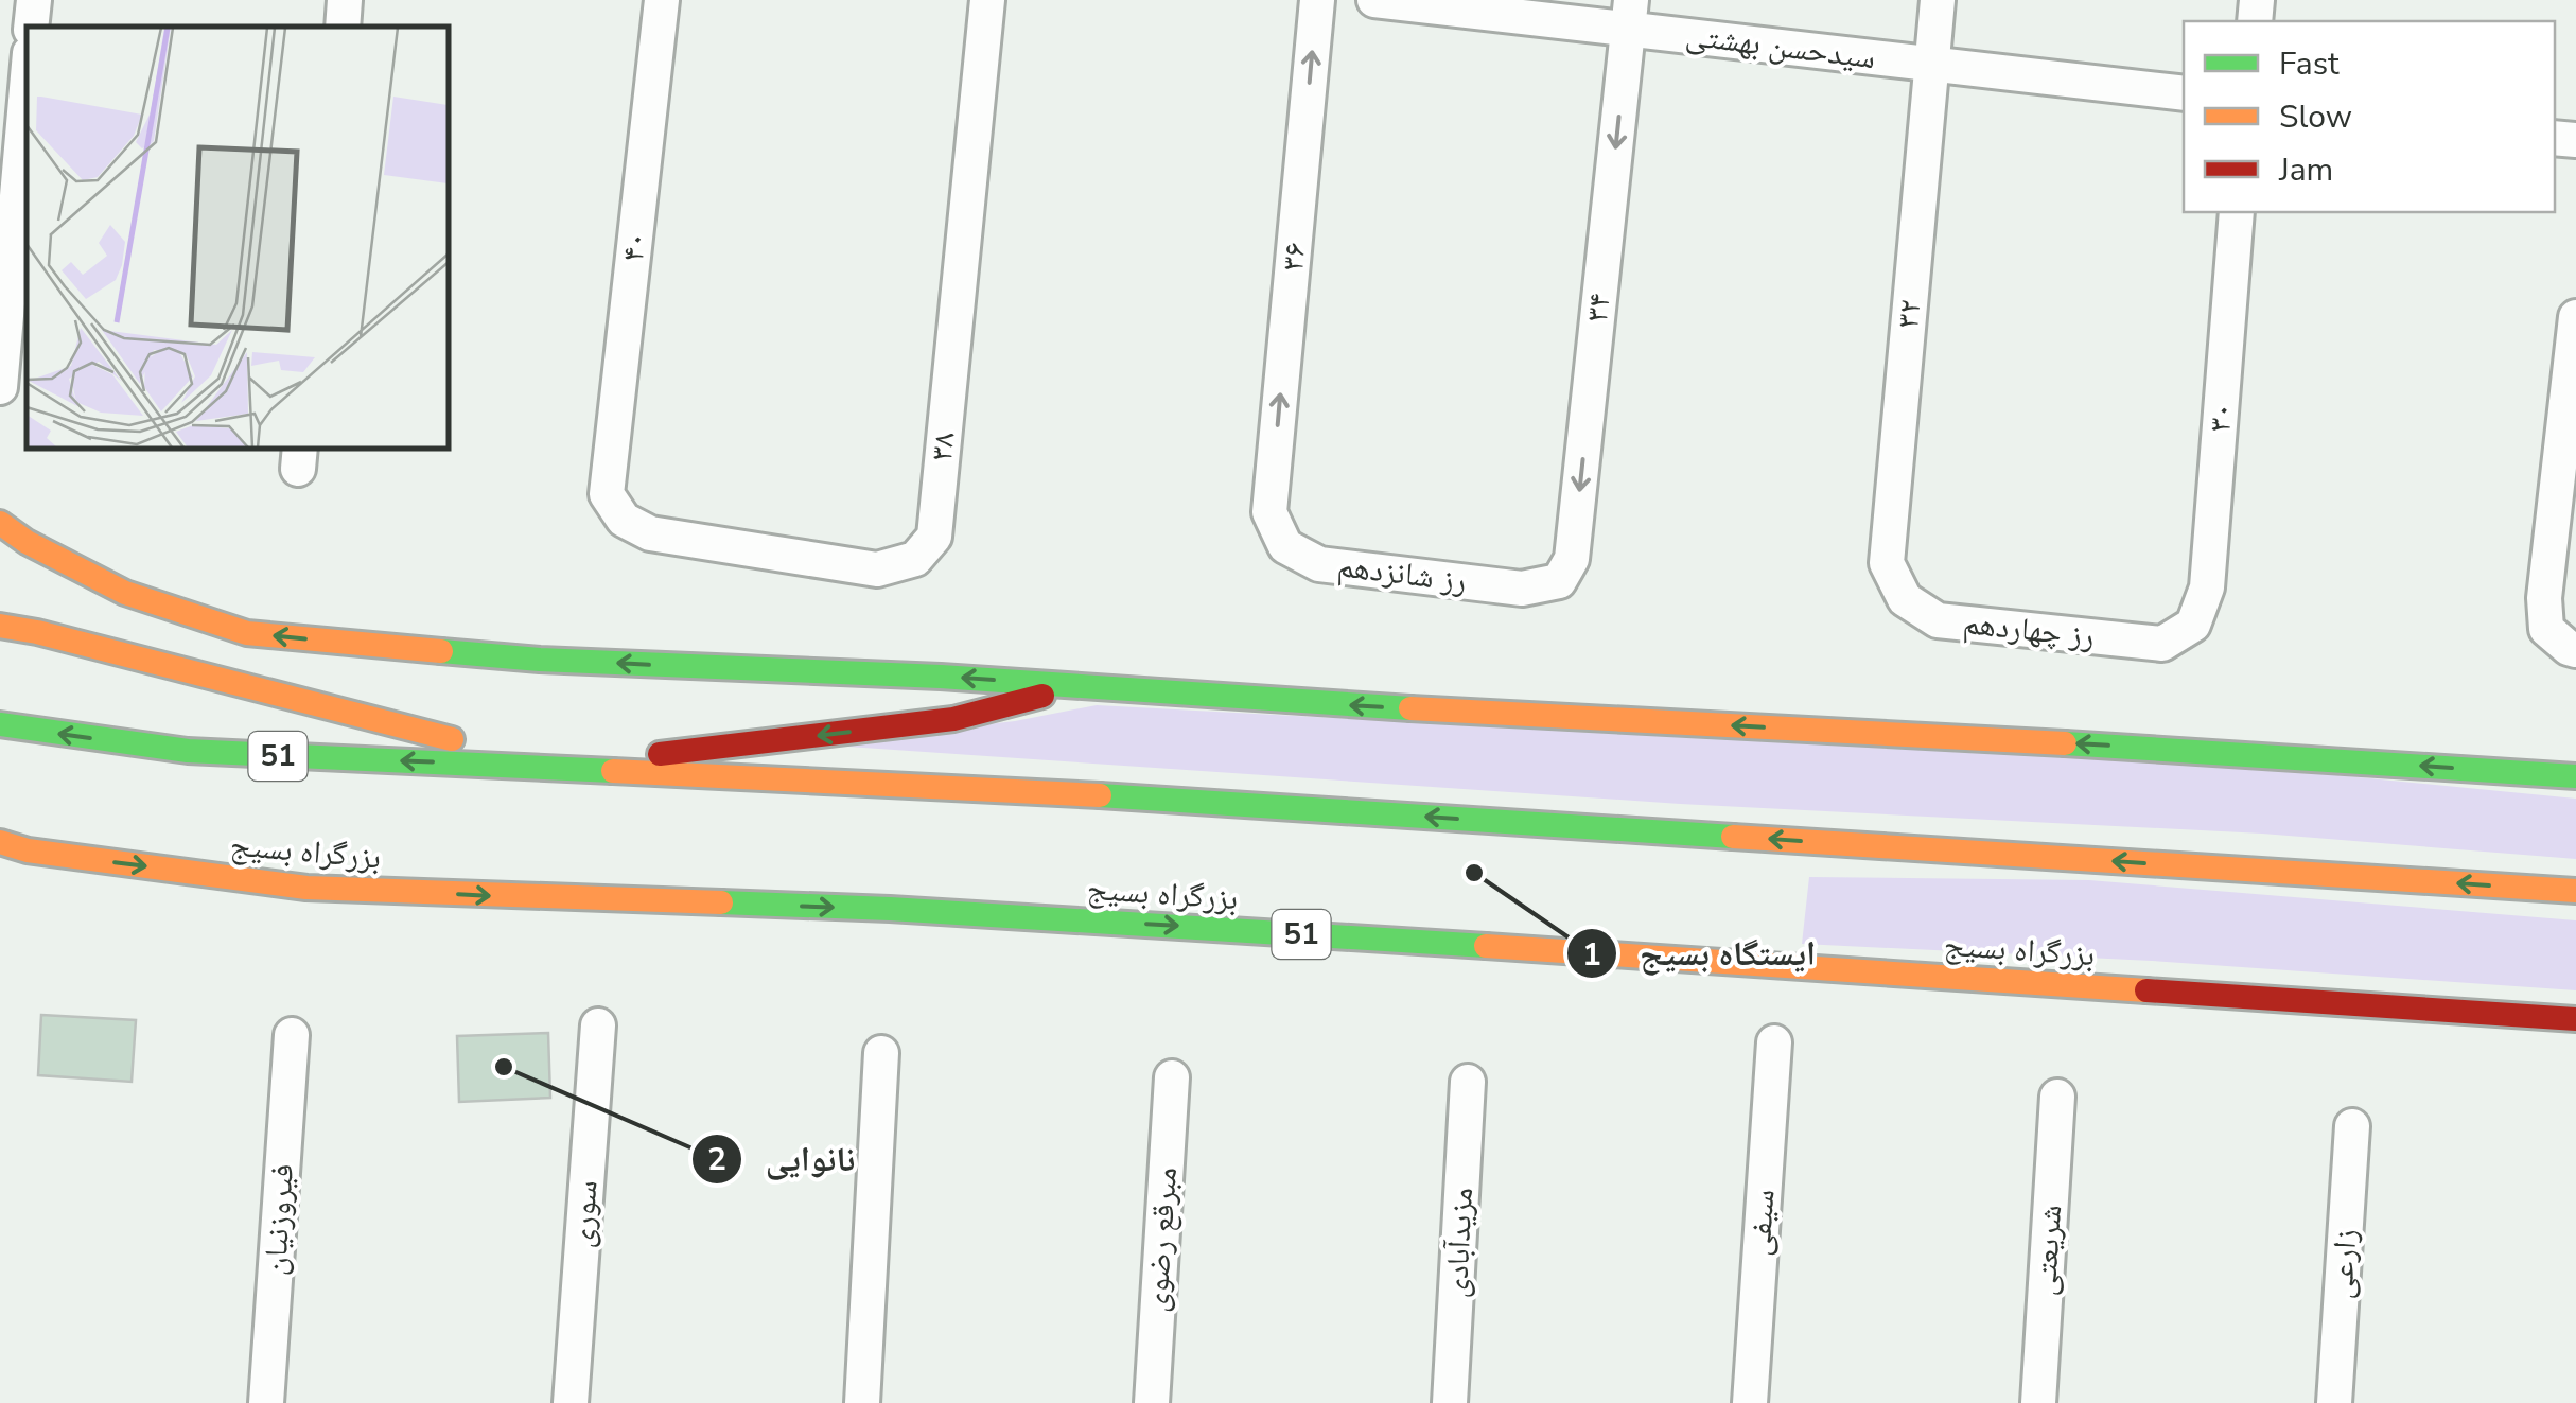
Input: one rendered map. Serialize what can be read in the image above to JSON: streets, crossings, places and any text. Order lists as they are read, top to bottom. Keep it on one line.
{"streets":{"main road":["51","بزرگراه بسیج"],"street":["سیدحسن بهشتی","۴۰","۳۶","۳۴","۳۲","۳۰","۳۸","رز شانزدهم","رز چهاردهم","سوری","فیروزنیان","سیفی","مبرقع رضوی","مزیدآبادی","شریعتی","زارعی"]},"crossings":[["سیدحسن بهشتی","۳۴"],["سیدحسن بهشتی","۳۲"],["۴۰","۳۸"],["۳۶","رز شانزدهم"],["۳۴","رز شانزدهم"],["۳۲","رز چهاردهم"],["۳۰","رز چهاردهم"]],"one_way":["۳۶","۳۴"],"places":["ایستگاه بسیج","نانوایی"],"legend":["Fast","Slow","Jam"]}
